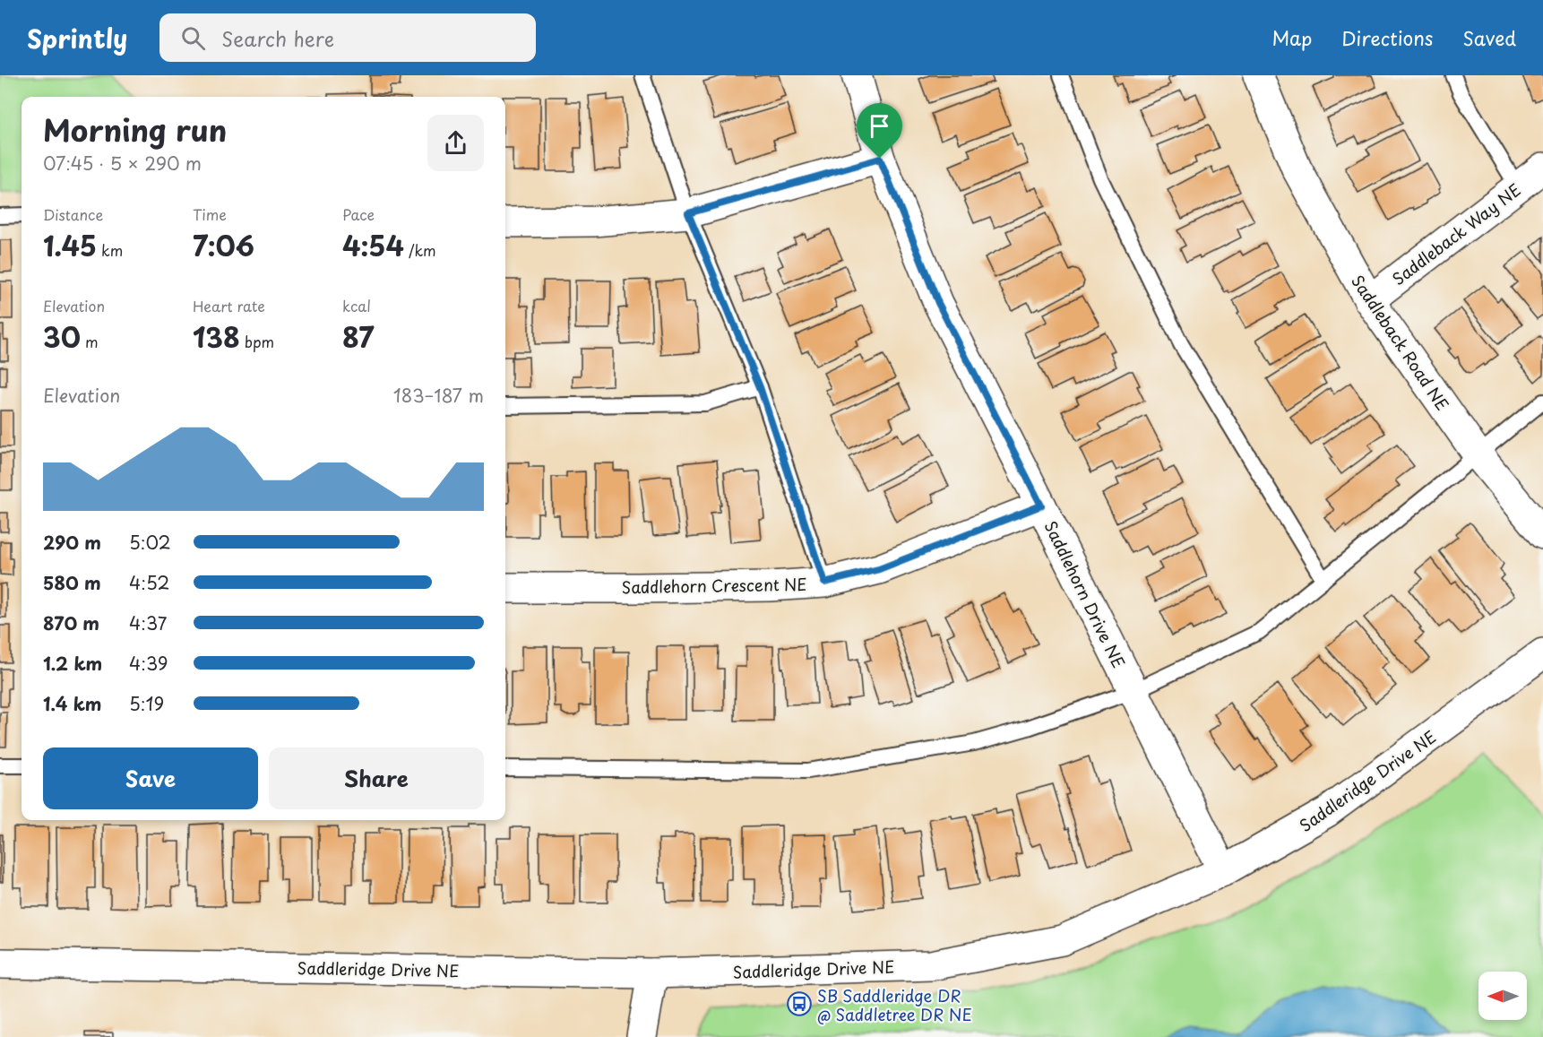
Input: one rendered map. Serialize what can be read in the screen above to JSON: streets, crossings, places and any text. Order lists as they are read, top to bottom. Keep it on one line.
{"streets":{"street":["Saddleback Way NE","Saddleback Road NE","Saddlehorn Crescent NE","Saddlehorn Drive NE","Saddleridge Drive NE"]},"crossings":[["Saddleback Way NE","Saddleback Road NE"],["Saddlehorn Crescent NE","Saddlehorn Drive NE"],["Saddlehorn Drive NE","Saddleridge Drive NE"]],"places":{"bus stop":["SB Saddleridge DR @ Saddletree DR NE"]},"north":"left","page":{"header":"Sprintly","search":"Search here","nav":["Map","Directions","Saved"],"heading":["Morning run","07:45 · 5 × 290 m"],"stats":[["Distance","1.45 km"],["Time","7:06"],["Pace","4:54 /km"],["Elevation","30 m"],["Heart rate","138 bpm"],["kcal","87"]],"chart":["Elevation","183–187 m"],"list":[{"name":"290 m","note":"5:02"},{"name":"580 m","note":"4:52"},{"name":"870 m","note":"4:37"},{"name":"1.2 km","note":"4:39"},{"name":"1.4 km","note":"5:19"}],"buttons":["Save","Share"]}}
